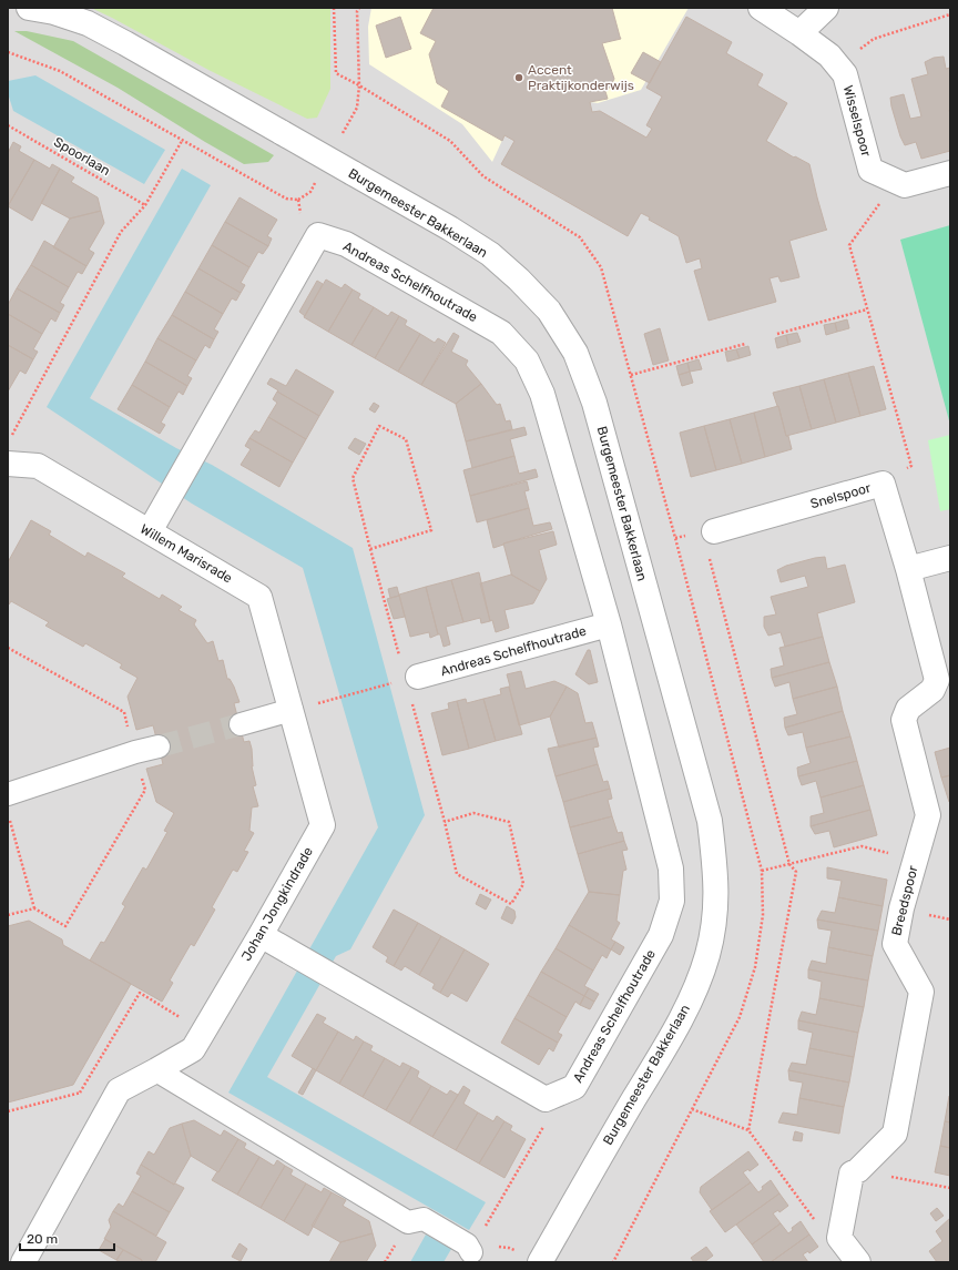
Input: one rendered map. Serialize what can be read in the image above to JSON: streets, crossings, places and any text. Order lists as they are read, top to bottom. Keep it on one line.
{"streets":{"street":["Wisselspoor","Burgemeester Bakkerlaan","Andreas Schelfhoutrade","Snelspoor","Willem Marisrade","Breedspoor","Johan Jongkindrade"],"path":["Spoorlaan"]},"crossings":[["Andreas Schelfhoutrade","Willem Marisrade"],["Snelspoor","Breedspoor"],["Willem Marisrade","Johan Jongkindrade"]],"places":["Accent Praktijkonderwijs"],"scale_bar":"20 m"}
